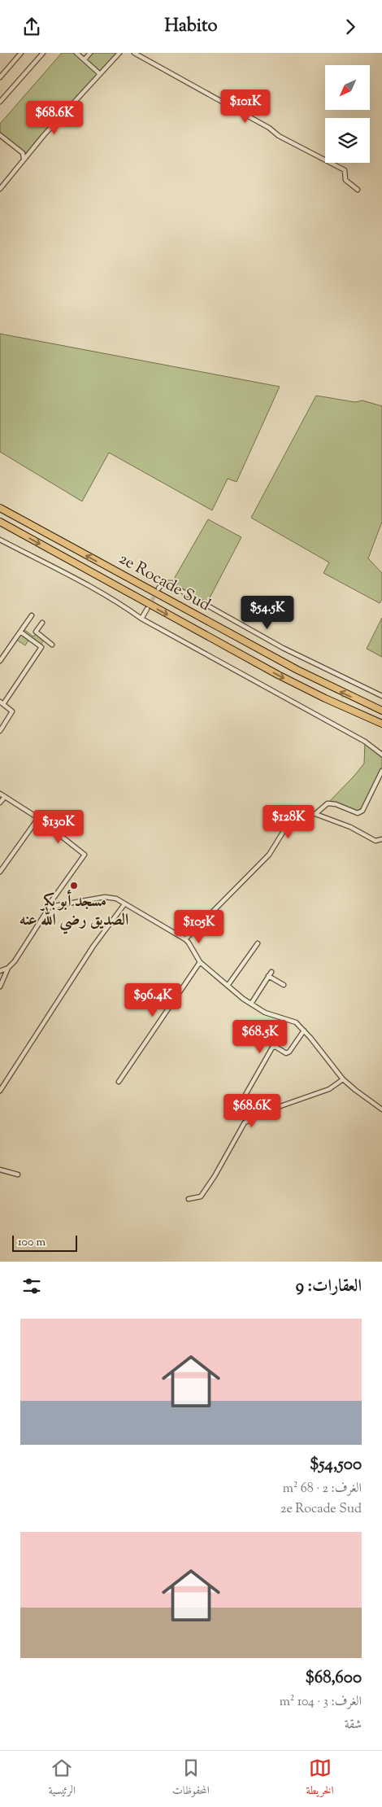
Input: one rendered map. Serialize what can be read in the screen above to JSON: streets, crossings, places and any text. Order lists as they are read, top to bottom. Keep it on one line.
{"streets":{"highway":["2e Rocade Sud"]},"places":["مسجد أبو بكر الصديق رضي الله عنه"],"scale_bar":"100 m","north":"bottom left","page":{"header":"Habito","price":["$101K","$68.6K","$54.5K","$128K","$130K","$105K","$96.4K","$68.5K","$68.6K"],"scale":"100 m","heading":"العقارات: 9","list":[{"name":"$54,500","note":"الغرف: 2 · 68 m² · 2e Rocade Sud"},{"name":"$68,600","note":"الغرف: 3 · 104 m² · شقة"}],"tabs":["الخريطة","المحفوظات","الرئيسية"]}}
